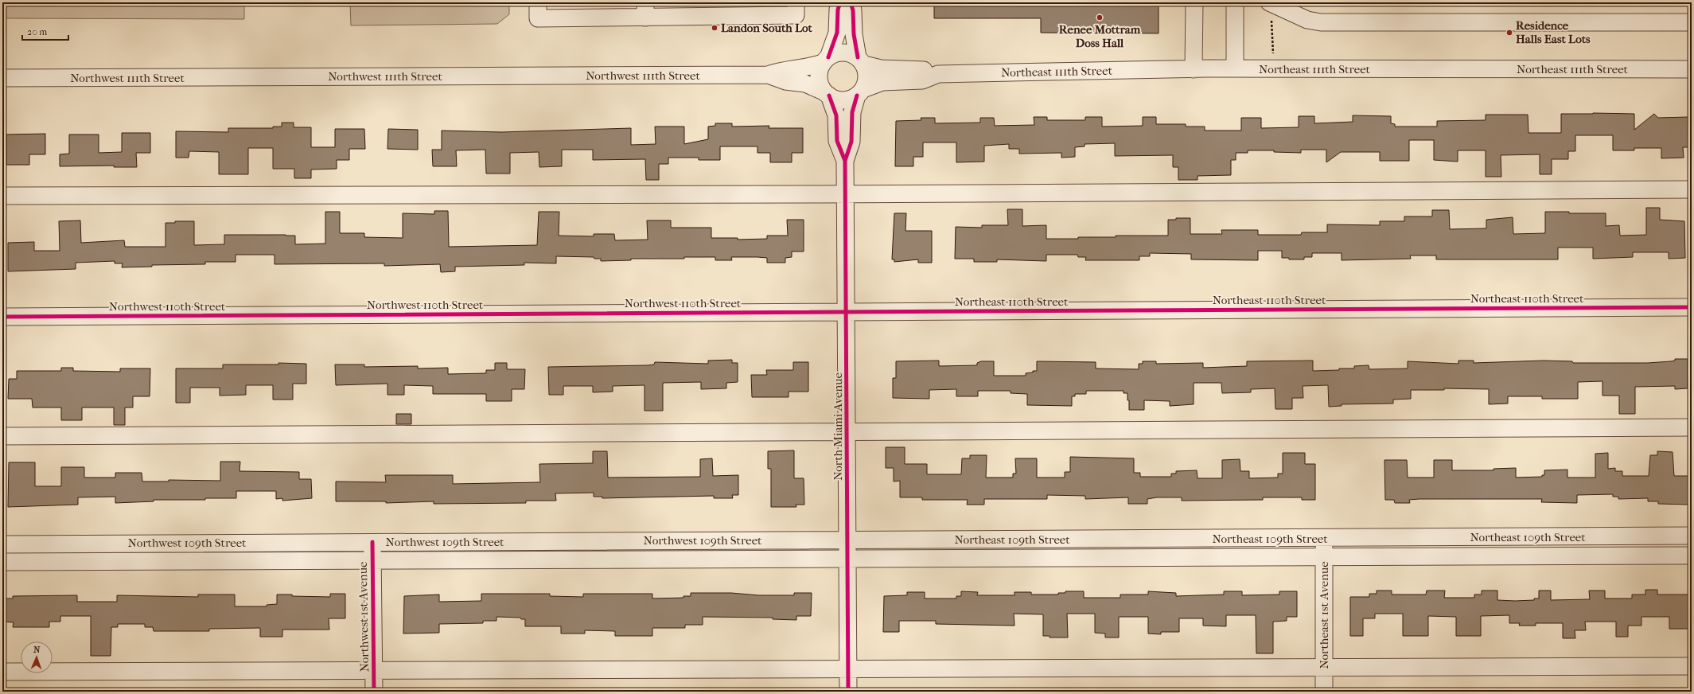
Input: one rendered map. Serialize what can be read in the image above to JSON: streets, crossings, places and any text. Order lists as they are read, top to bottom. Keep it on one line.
{"streets":{"street":["Northeast 111th Street","Northwest 111th Street","Northeast 110th Street","Northwest 110th Street","North Miami Avenue","Northeast 109th Street","Northwest 109th Street","Northeast 1st Avenue","Northwest 1st Avenue"]},"crossings":[["Northeast 111th Street","Northwest 111th Street"],["Northeast 111th Street","North Miami Avenue"],["Northwest 111th Street","North Miami Avenue"],["Northeast 110th Street","Northwest 110th Street"],["Northeast 110th Street","North Miami Avenue"],["Northwest 110th Street","North Miami Avenue"],["North Miami Avenue","Northeast 109th Street"],["North Miami Avenue","Northwest 109th Street"],["Northeast 109th Street","Northwest 109th Street"],["Northeast 109th Street","Northeast 1st Avenue"],["Northwest 109th Street","Northwest 1st Avenue"]],"places":["Renee Mottram Doss Hall","Landon South Lot","Residence Halls East Lots"],"scale_bar":"20 m","north":"top"}
